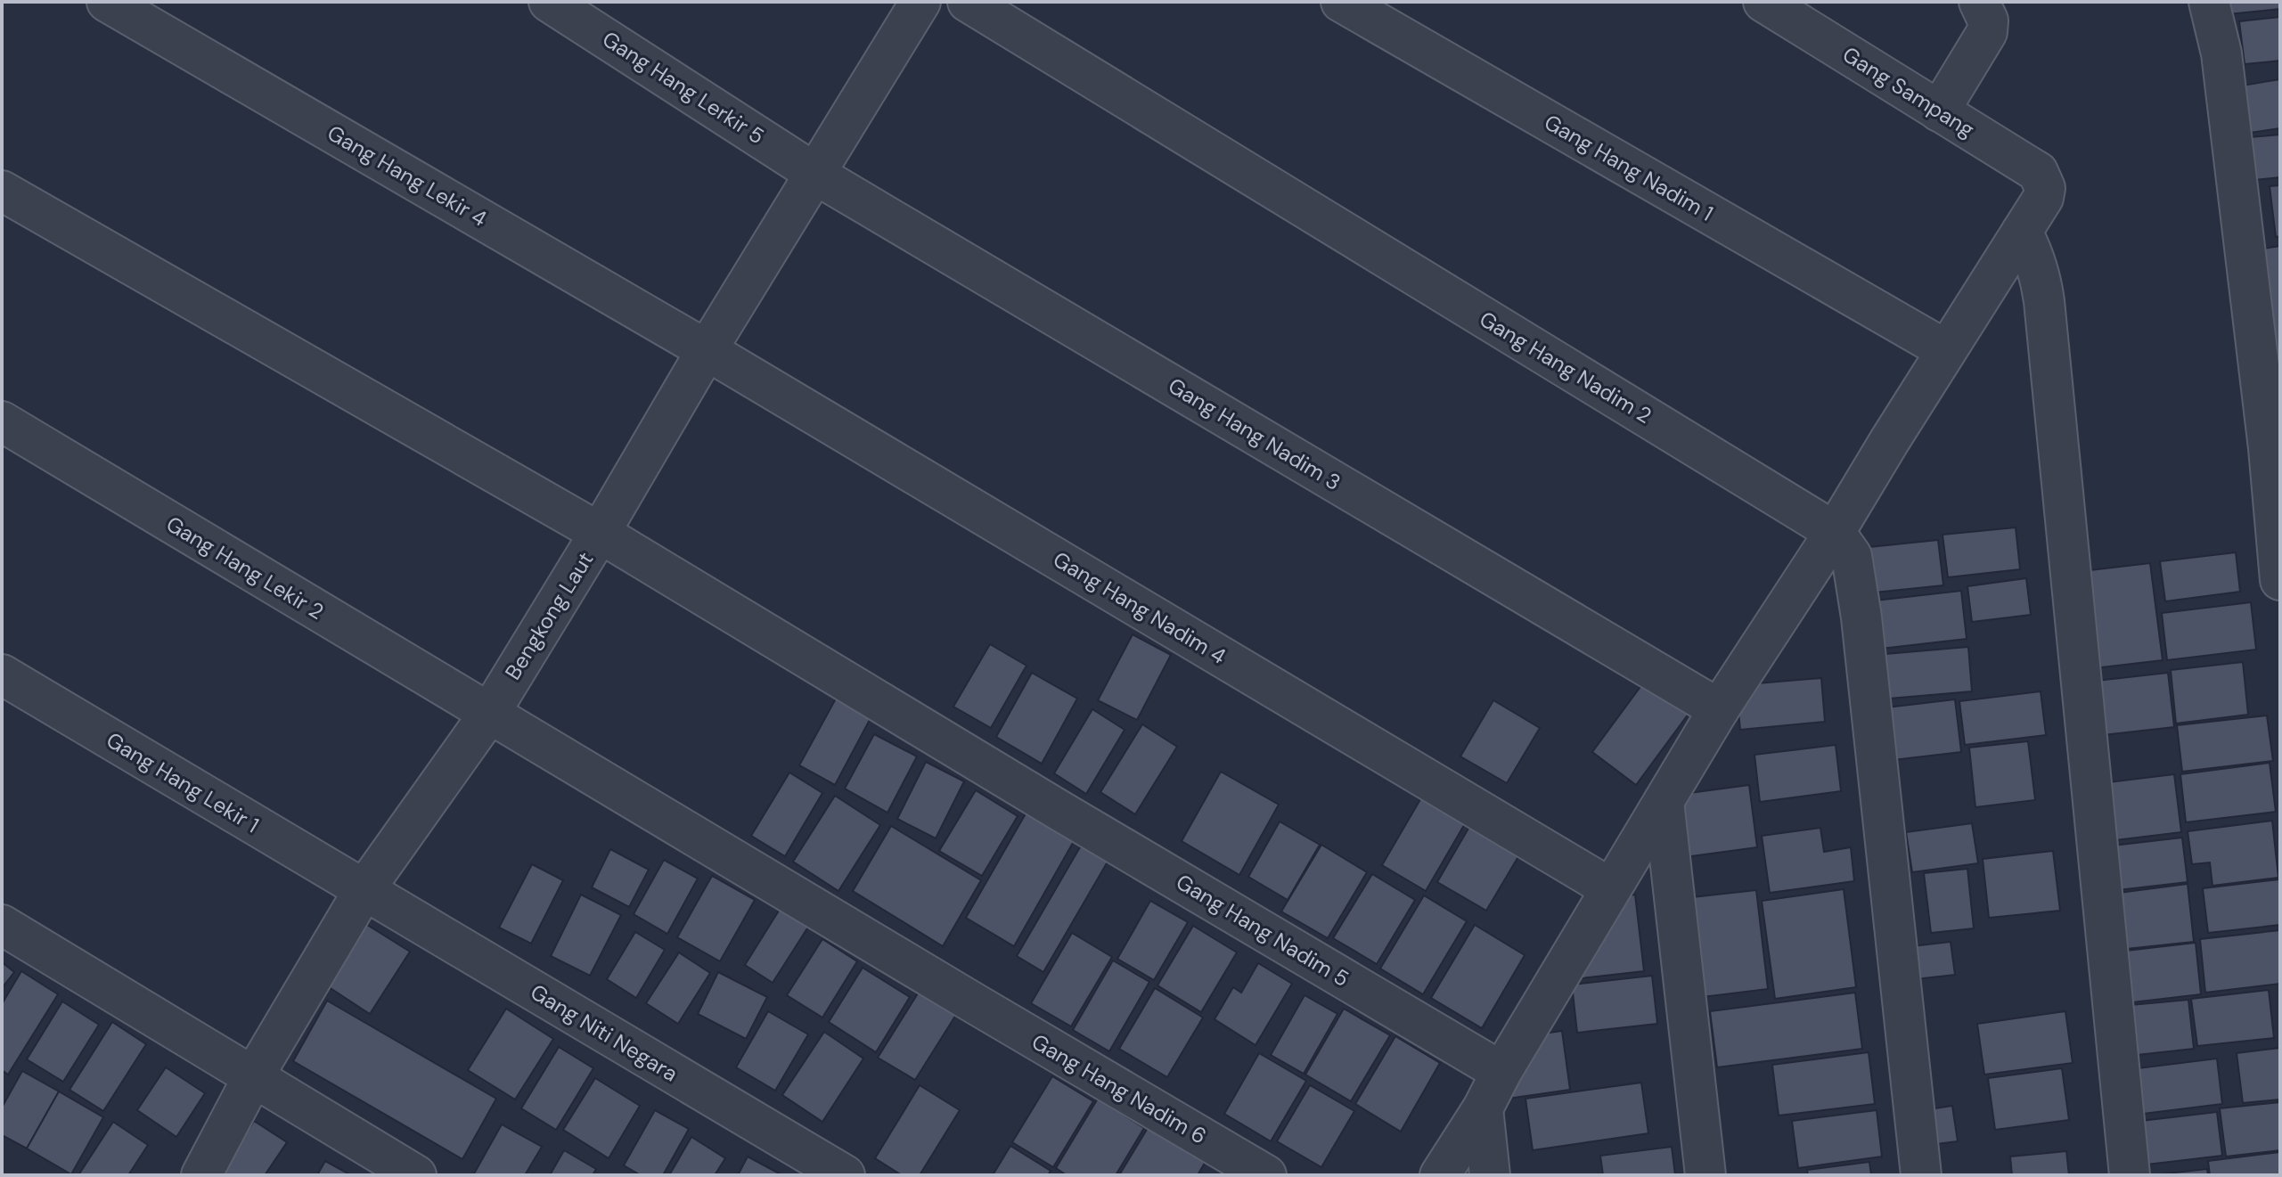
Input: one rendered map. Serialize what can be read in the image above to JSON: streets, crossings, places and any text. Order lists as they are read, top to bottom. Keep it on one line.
{"streets":{"street":["Gang Hang Lerkir 5","Gang Sampang","Gang Hang Nadim 1","Gang Hang Lekir 4","Gang Hang Nadim 2","Gang Hang Nadim 3","Gang Hang Lekir 2","Gang Hang Nadim 4","Bengkong Laut","Gang Hang Lekir 1","Gang Hang Nadim 5","Gang Niti Negara","Gang Hang Nadim 6"]},"crossings":[["Gang Hang Lerkir 5","Gang Hang Nadim 3"],["Gang Hang Lerkir 5","Bengkong Laut"],["Gang Hang Lekir 4","Gang Hang Nadim 4"],["Gang Hang Lekir 4","Bengkong Laut"],["Gang Hang Nadim 3","Bengkong Laut"],["Gang Hang Lekir 2","Bengkong Laut"],["Gang Hang Lekir 2","Gang Hang Nadim 6"],["Gang Hang Nadim 4","Bengkong Laut"],["Bengkong Laut","Gang Hang Lekir 1"],["Bengkong Laut","Gang Hang Nadim 5"],["Bengkong Laut","Gang Niti Negara"],["Gang Hang Lekir 1","Gang Niti Negara"]]}
